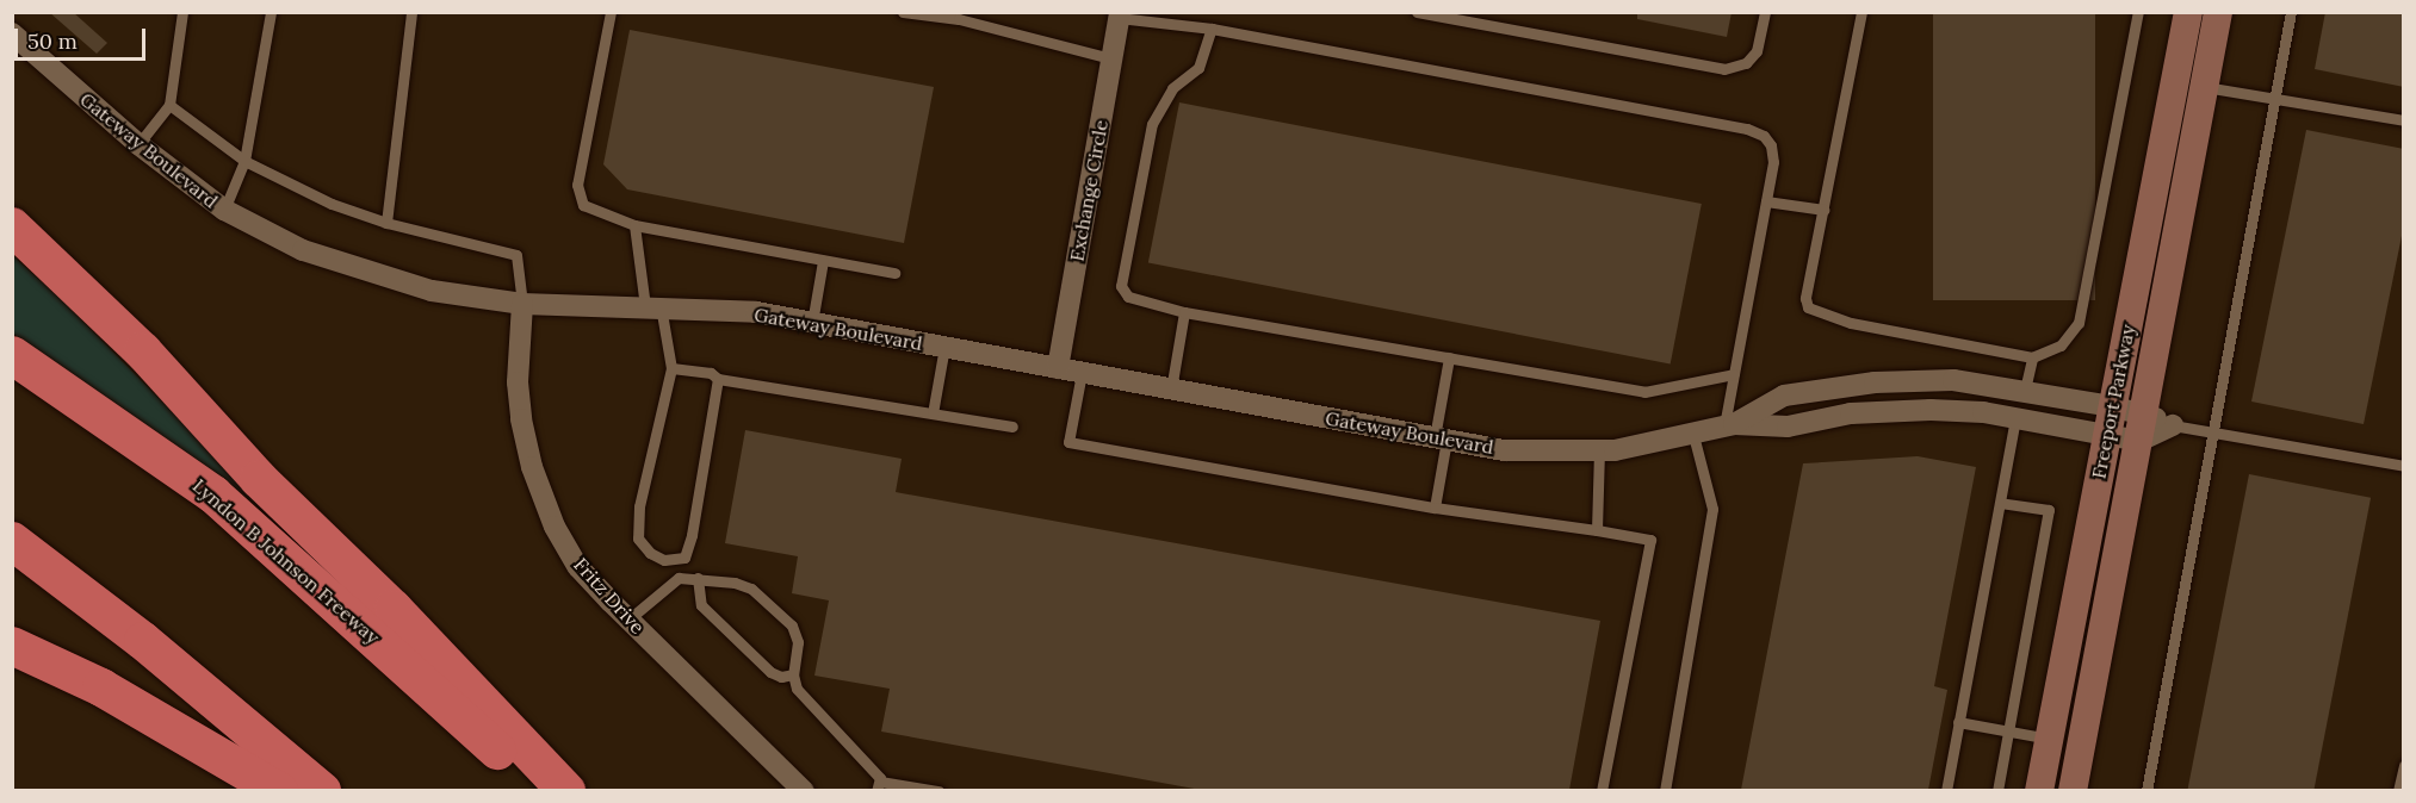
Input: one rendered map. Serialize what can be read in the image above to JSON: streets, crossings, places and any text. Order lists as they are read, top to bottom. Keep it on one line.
{"streets":{"highway":["Lyndon B Johnson Freeway"],"main road":["Freeport Parkway"],"street":["Gateway Boulevard","Exchange Circle","Fritz Drive"]},"crossings":[["Gateway Boulevard","Exchange Circle"],["Gateway Boulevard","Freeport Parkway"],["Gateway Boulevard","Fritz Drive"]],"scale_bar":"50 m"}
